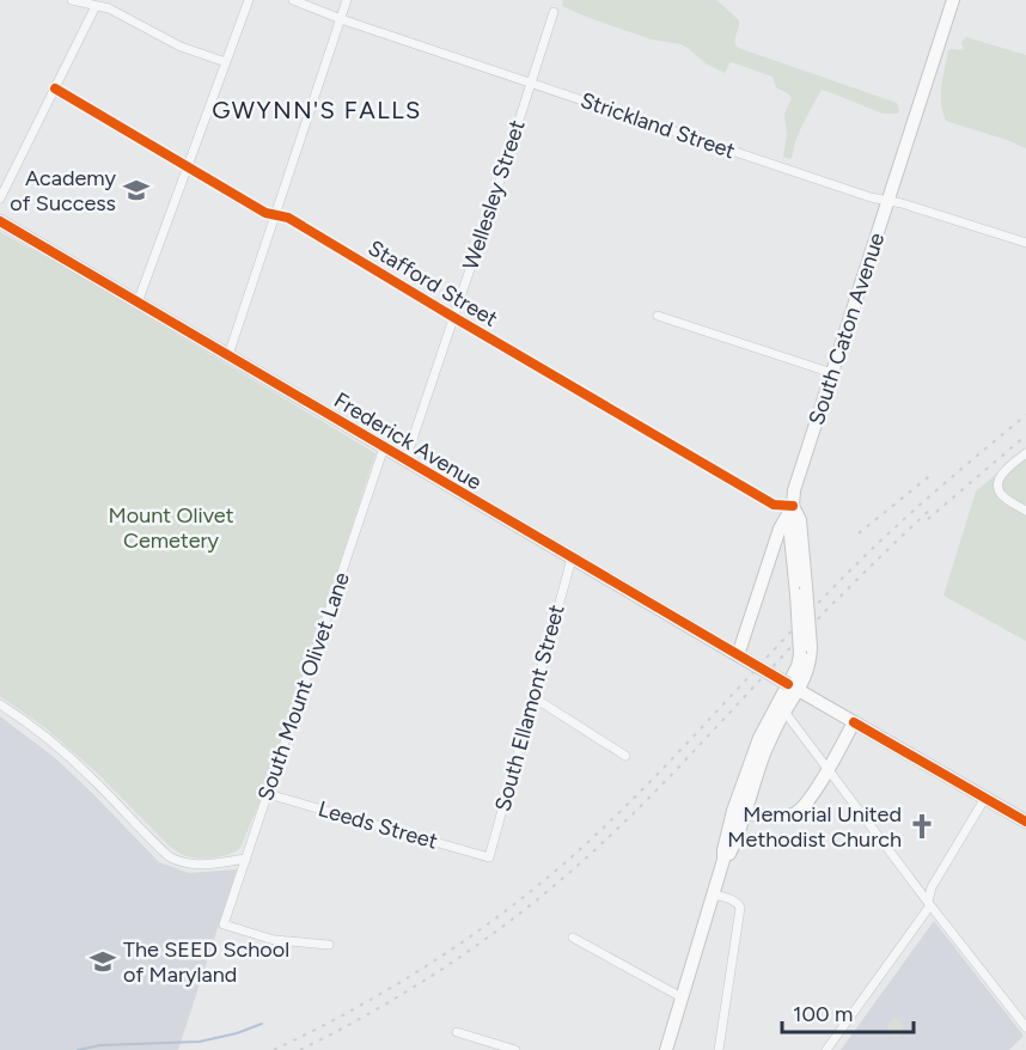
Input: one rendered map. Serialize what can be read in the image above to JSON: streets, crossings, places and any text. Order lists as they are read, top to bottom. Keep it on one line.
{"streets":{"main road":["South Caton Avenue","Frederick Avenue"],"street":["Strickland Street","Wellesley Street","Stafford Street","South Mount Olivet Lane","South Ellamont Street","Leeds Street"]},"crossings":[["Strickland Street","Wellesley Street"],["Strickland Street","South Caton Avenue"],["Wellesley Street","Stafford Street"],["Wellesley Street","Frederick Avenue"],["Stafford Street","South Caton Avenue"],["South Caton Avenue","Frederick Avenue"],["Frederick Avenue","South Mount Olivet Lane"],["Frederick Avenue","South Ellamont Street"],["South Mount Olivet Lane","Leeds Street"],["South Ellamont Street","Leeds Street"]],"districts":["GWYNN'S FALLS"],"parks":["Mount Olivet Cemetery"],"places":{"school or university":["Academy of Success","The SEED School of Maryland"],"church":["Memorial United Methodist Church"]},"scale_bar":"100 m"}
